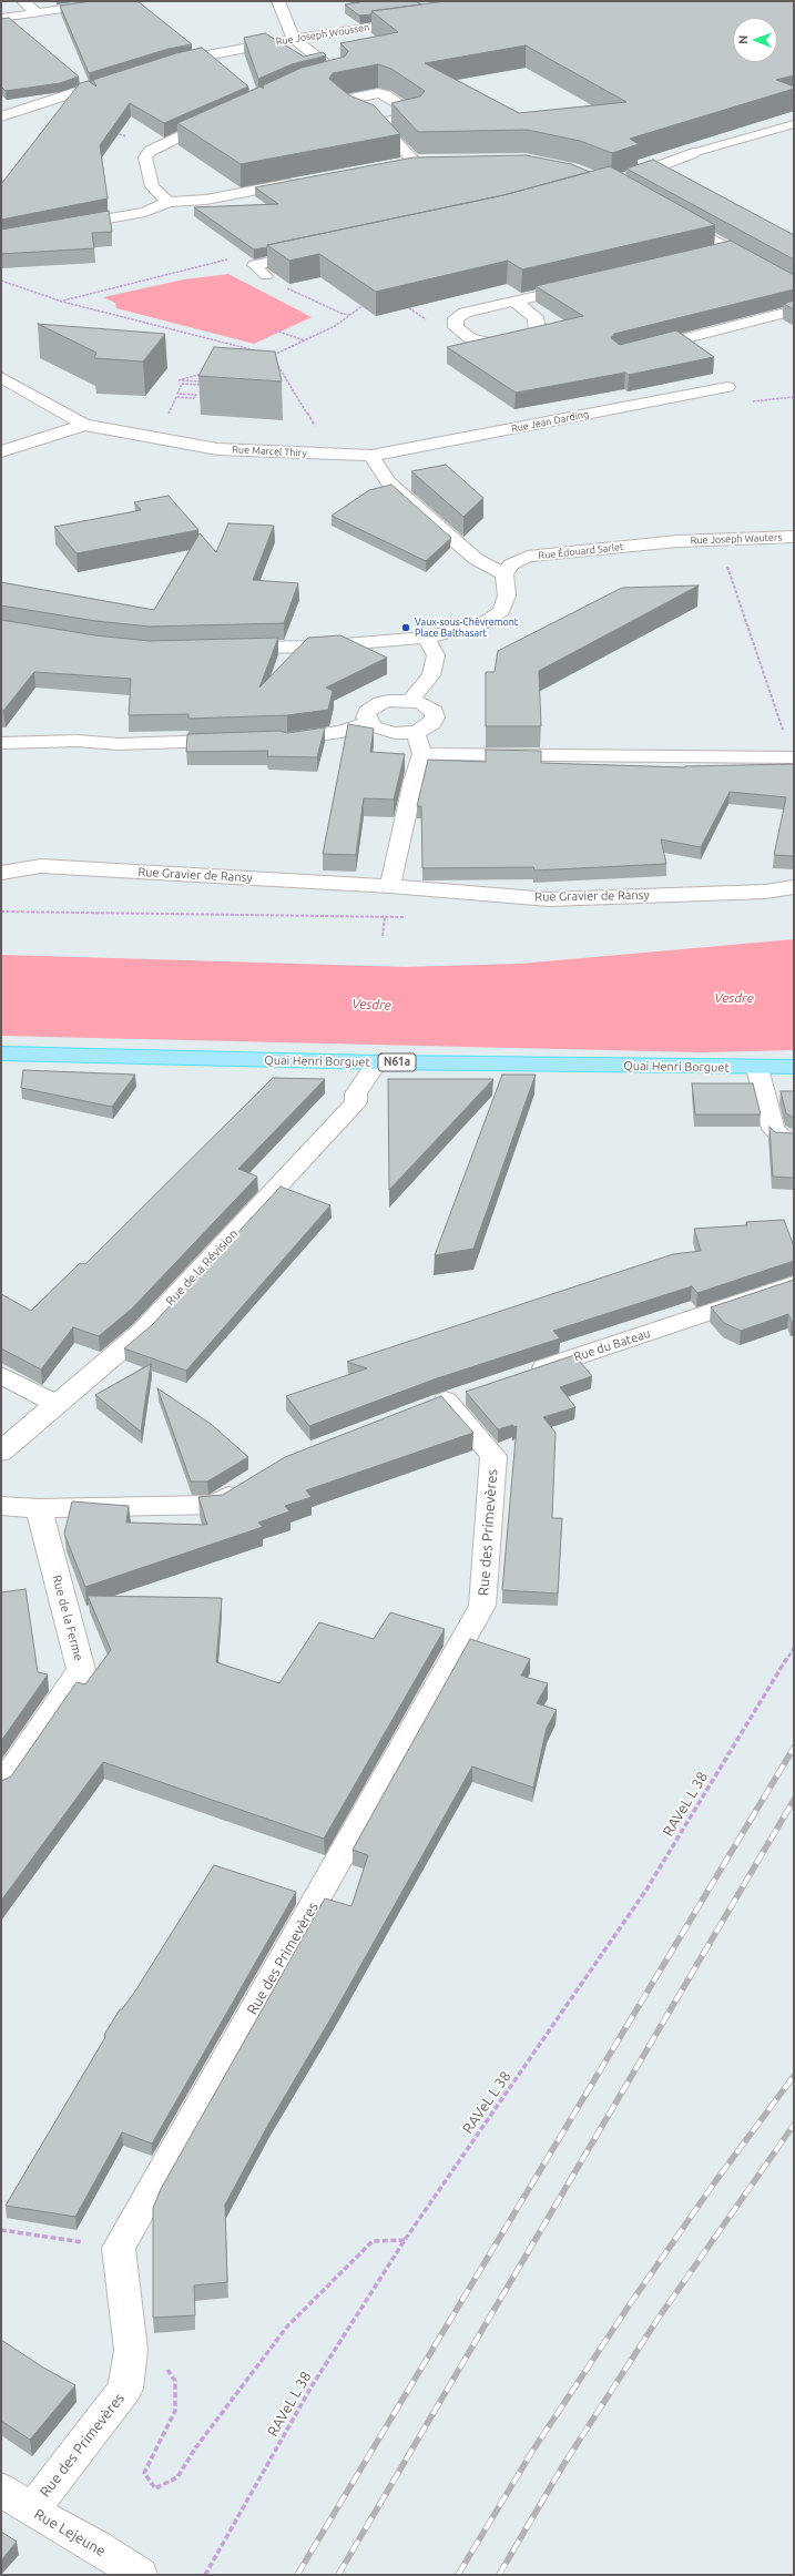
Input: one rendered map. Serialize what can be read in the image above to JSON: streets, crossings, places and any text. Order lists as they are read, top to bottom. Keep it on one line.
{"streets":{"main road":["Quai Henri Borguet","N61a"],"street":["Rue Joseph Woussen","Rue Jean Darding","Rue Marcel Thiry","Rue Joseph Wauters","Rue Édouard Sarlet","Rue Gravier de Ransy","Rue de la Révision","Rue du Bateau","Rue des Primevères","Rue de la Ferme","Rue Lejeune"],"path":["RAVeL L 38"]},"crossings":[["Rue Jean Darding","Rue Marcel Thiry"],["Rue Joseph Wauters","Rue Édouard Sarlet"],["Quai Henri Borguet","Rue de la Révision"],["Rue des Primevères","Rue Lejeune"]],"water":["Vesdre"],"places":["Vaux-sous-Chèvremont Place Balthasart"],"north":"left"}
